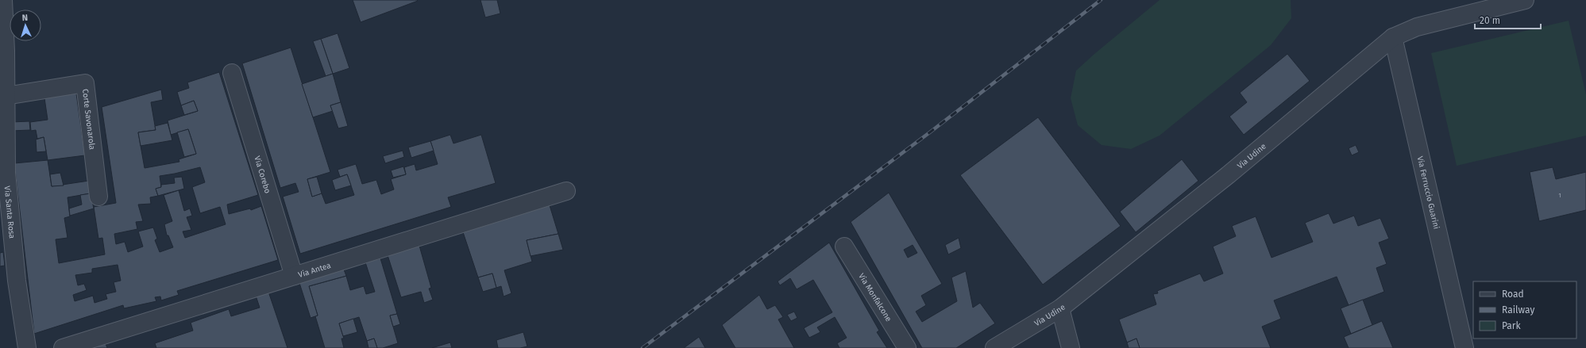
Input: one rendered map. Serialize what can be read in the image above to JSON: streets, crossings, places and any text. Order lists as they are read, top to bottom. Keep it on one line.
{"streets":{"street":["Corte Savonarola","Via Udine","Via Corebo","Via Ferruccio Guarini","Via Santa Rosa","Via Antea","Via Monfalcone"]},"crossings":[["Corte Savonarola","Via Santa Rosa"],["Via Udine","Via Ferruccio Guarini"],["Via Corebo","Via Antea"]],"house_numbers":["1"],"legend":["Road","Railway","Park"],"scale_bar":"20 m","north":"top"}
